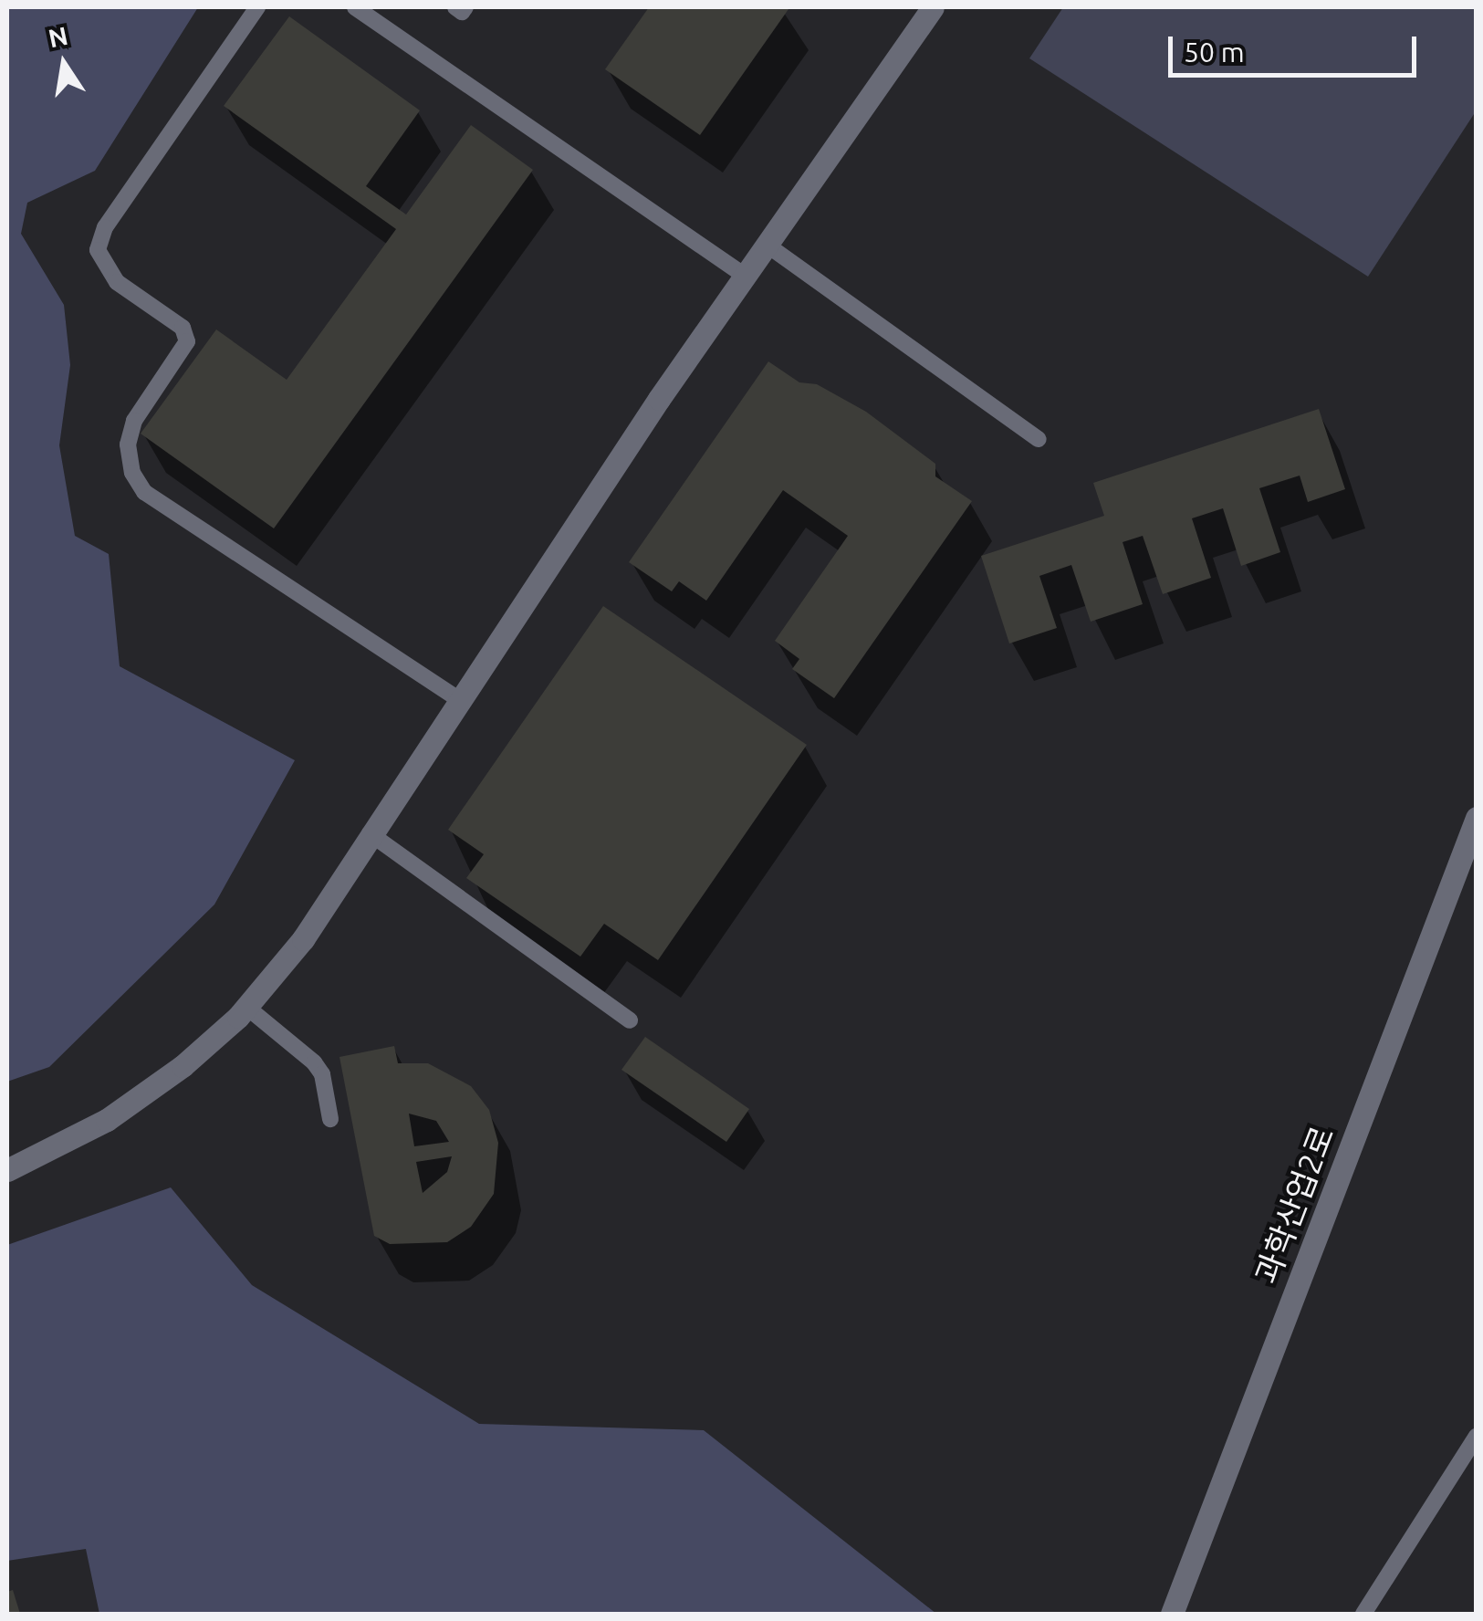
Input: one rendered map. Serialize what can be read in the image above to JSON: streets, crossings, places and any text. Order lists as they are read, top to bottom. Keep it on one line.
{"streets":{"street":["과학산업2로"]},"scale_bar":"50 m","north":"top"}
